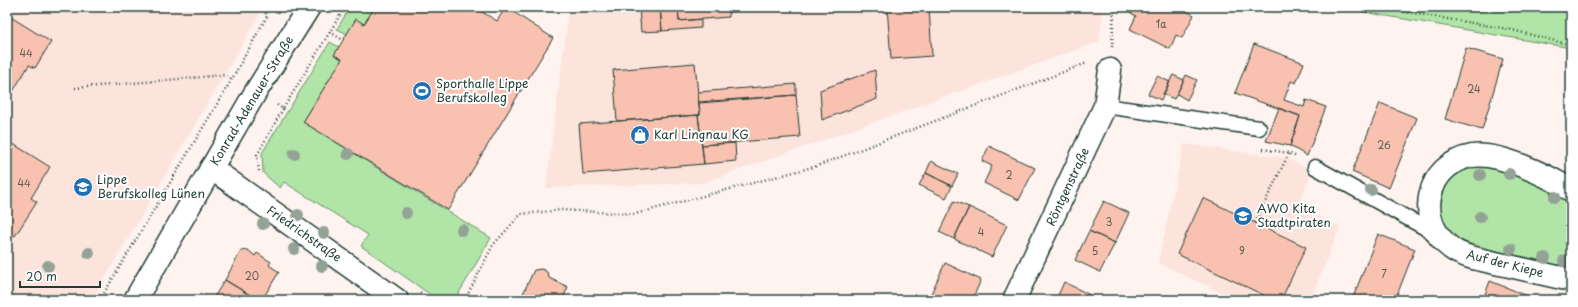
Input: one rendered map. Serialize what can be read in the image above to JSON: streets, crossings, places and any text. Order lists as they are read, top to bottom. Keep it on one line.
{"streets":{"street":["Konrad-Adenauer-Straße","Röntgenstraße","Friedrichstraße","Auf der Kiepe"]},"crossings":[["Konrad-Adenauer-Straße","Friedrichstraße"]],"places":{"sports":["Sporthalle Lippe Berufskolleg"],"shop":["Karl Lingnau KG"],"school or university":["Lippe Berufskolleg Lünen","AWO Kita Stadtpiraten"]},"house_numbers":["1a","44","24","26","2","44","3","4","5","9","7","20"],"scale_bar":"20 m"}
